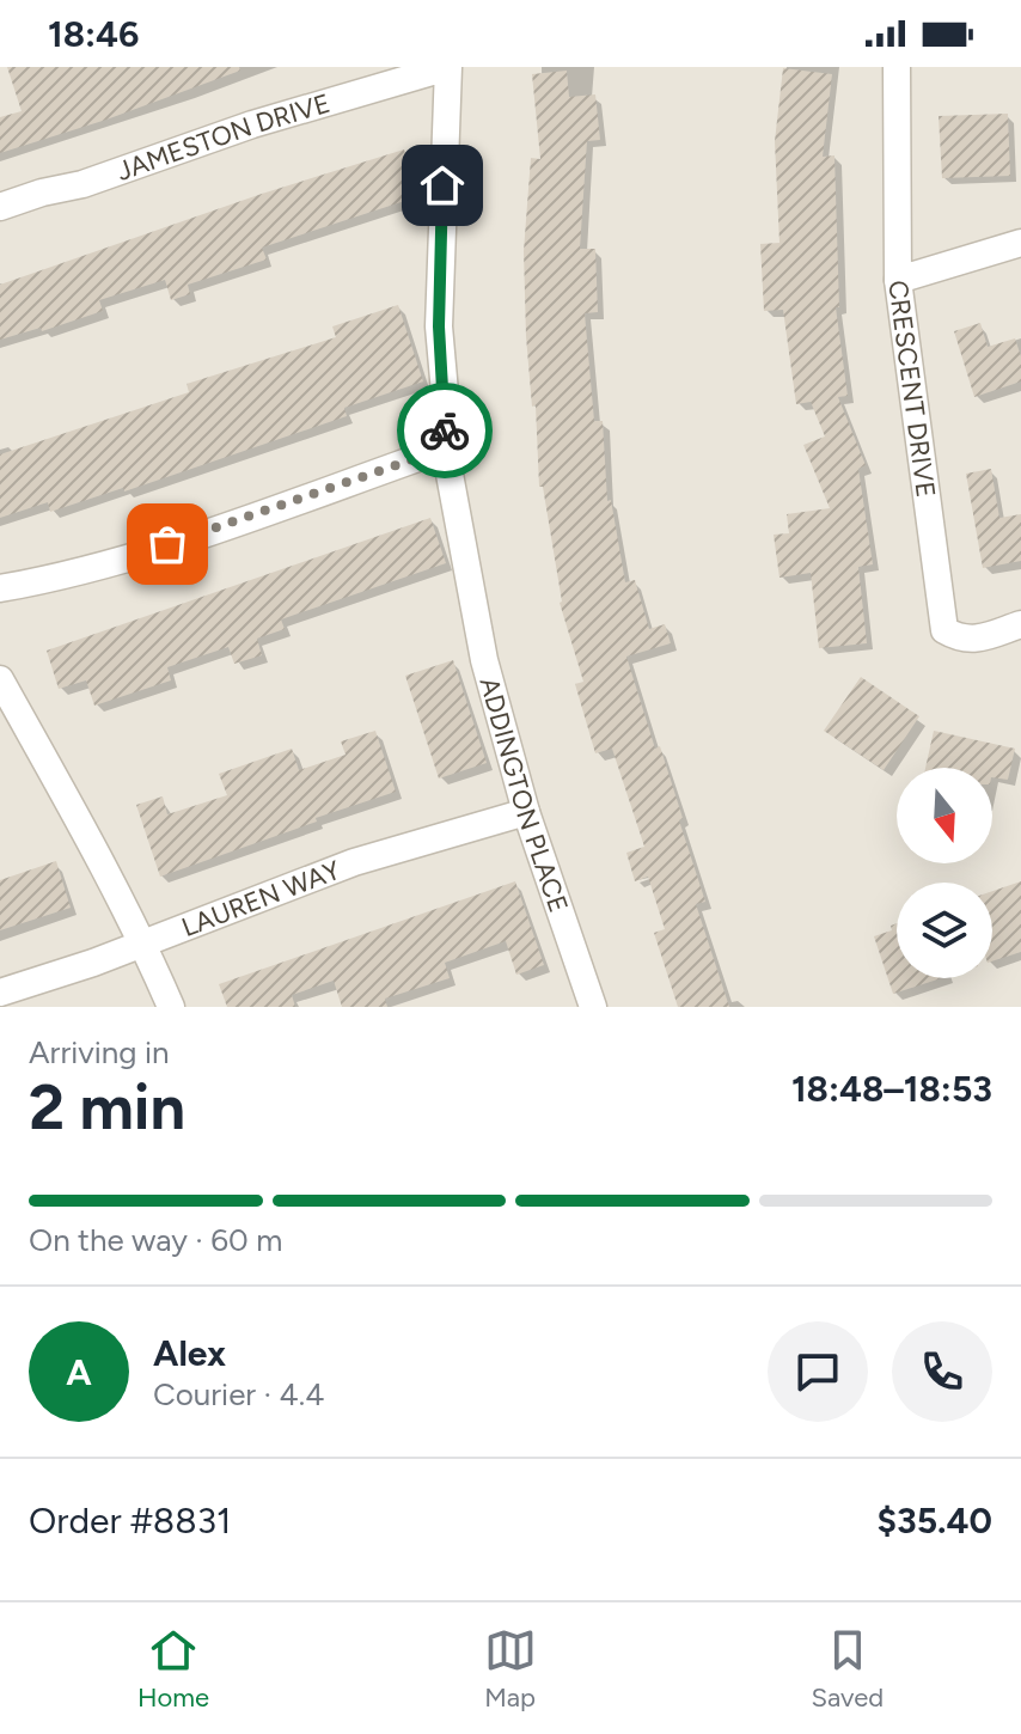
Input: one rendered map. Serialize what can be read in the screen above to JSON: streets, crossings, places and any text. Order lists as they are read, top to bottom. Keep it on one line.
{"streets":{"street":["JAMESTON DRIVE","CRESCENT DRIVE","ADDINGTON PLACE","LAUREN WAY"]},"crossings":[["JAMESTON DRIVE","ADDINGTON PLACE"],["ADDINGTON PLACE","LAUREN WAY"]],"north":"bottom","page":{"status":"18:46","heading":["2 min","Arriving in","18:48–18:53"],"panel":["Alex","Courier · 4.4","Order #8831","$35.40"],"bar":"On the way · 60 m","round":"A","tabs":["Home","Map","Saved"]}}
